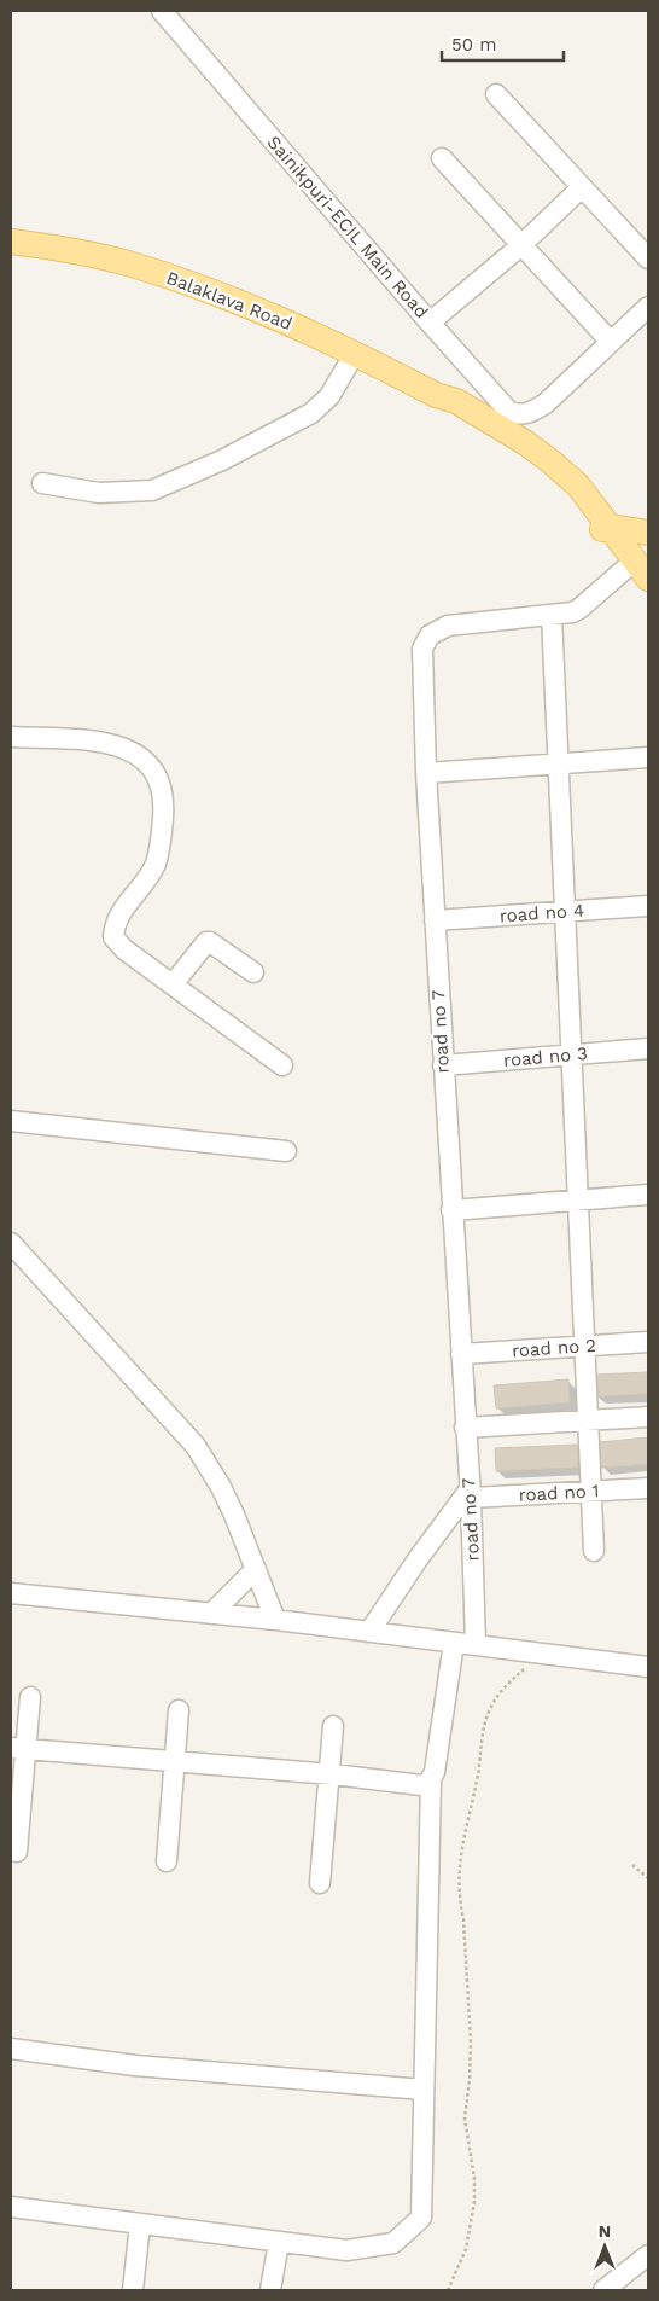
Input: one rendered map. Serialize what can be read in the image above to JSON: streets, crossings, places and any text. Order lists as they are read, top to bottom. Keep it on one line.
{"streets":{"main road":["Balaklava Road"],"street":["Sainikpuri-ECIL Main Road","road no 4","road no 7","road no 3","road no 2","road no 1"]},"crossings":[["road no 4","road no 7"],["road no 7","road no 3"],["road no 7","road no 2"],["road no 7","road no 1"]],"scale_bar":"50 m","north":"top"}
